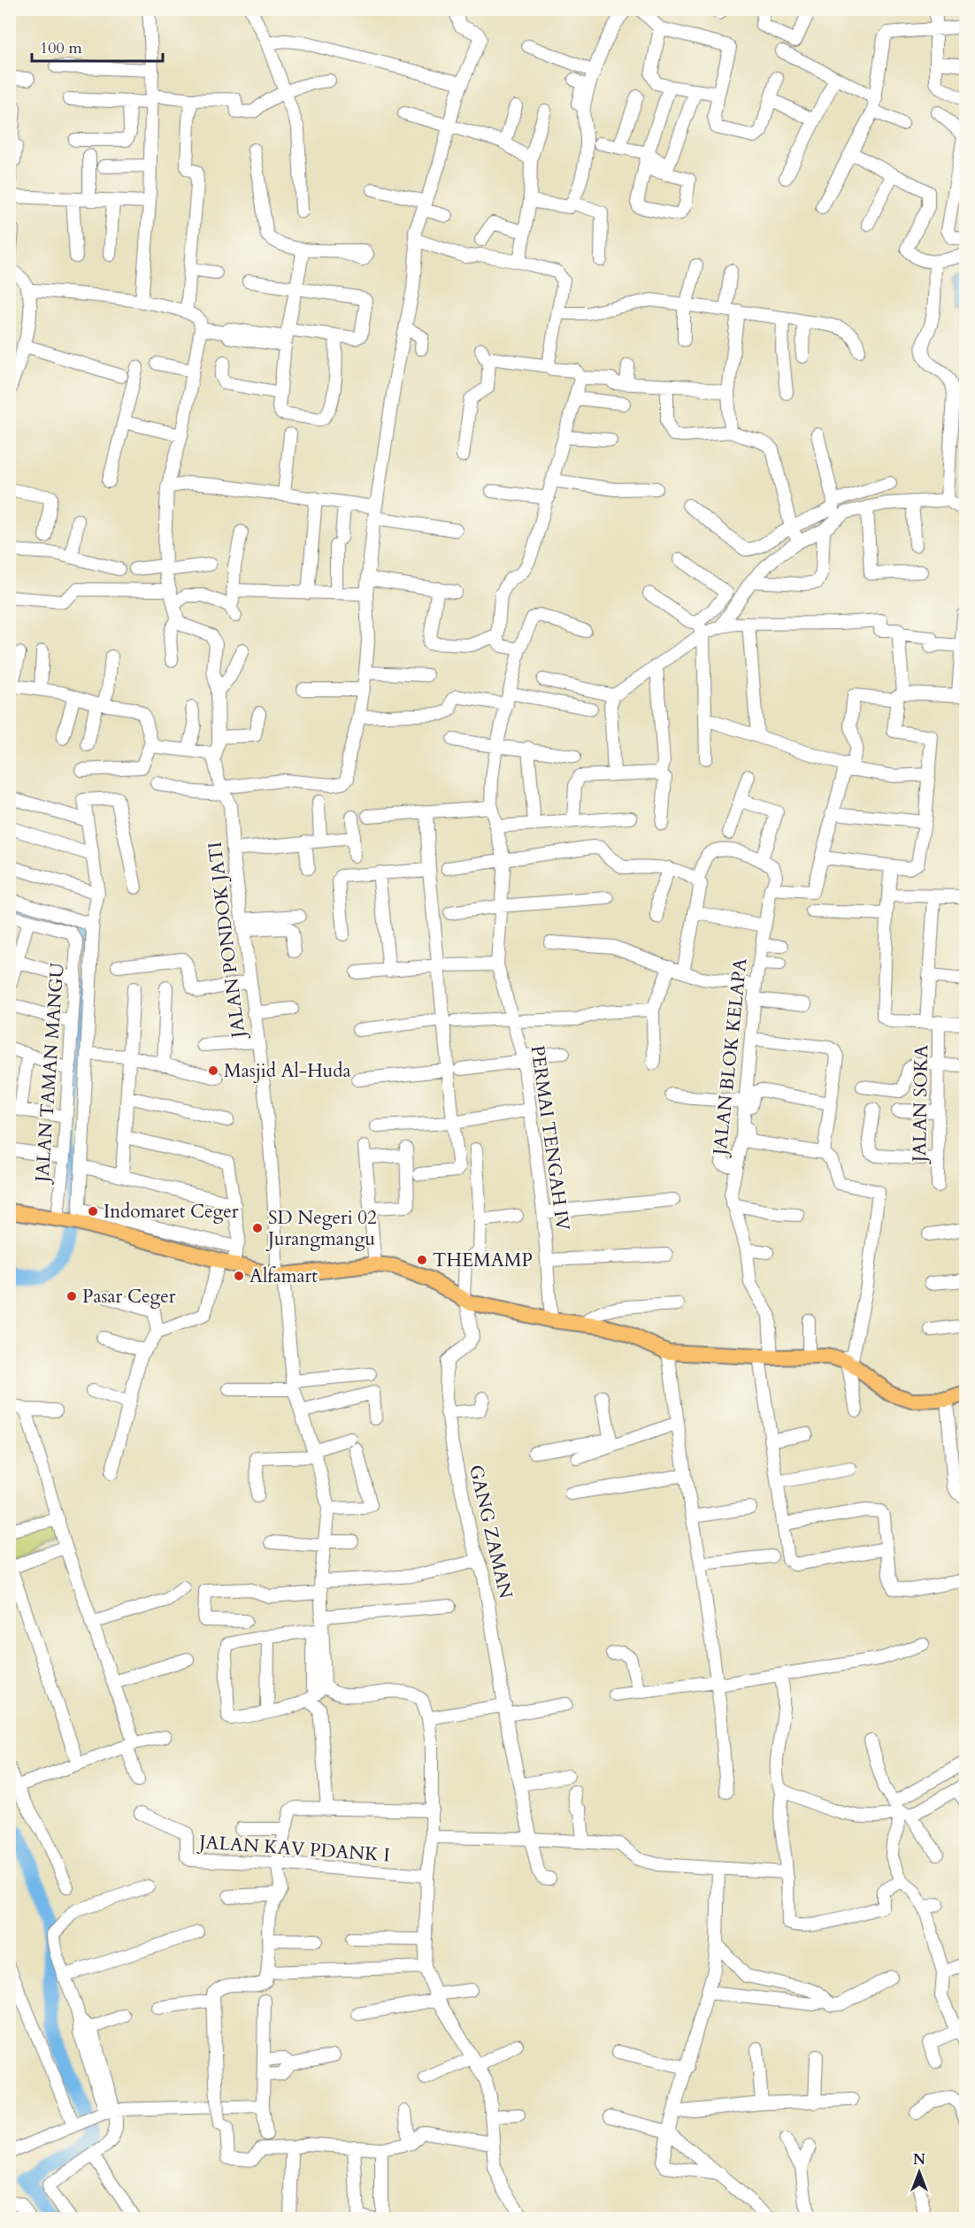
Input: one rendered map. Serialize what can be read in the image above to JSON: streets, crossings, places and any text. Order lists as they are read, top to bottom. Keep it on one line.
{"streets":{"street":["JALAN PONDOK JATI","JALAN BLOK KELAPA","JALAN TAMAN MANGU","JALAN SOKA","PERMAI TENGAH IV","GANG ZAMAN","JALAN KAV PDANK I"]},"places":["Masjid Al-Huda","Indomaret Ceger","SD Negeri 02 Jurangmangu","THEMAMP","Alfamart","Pasar Ceger"],"scale_bar":"100 m","north":"top"}
